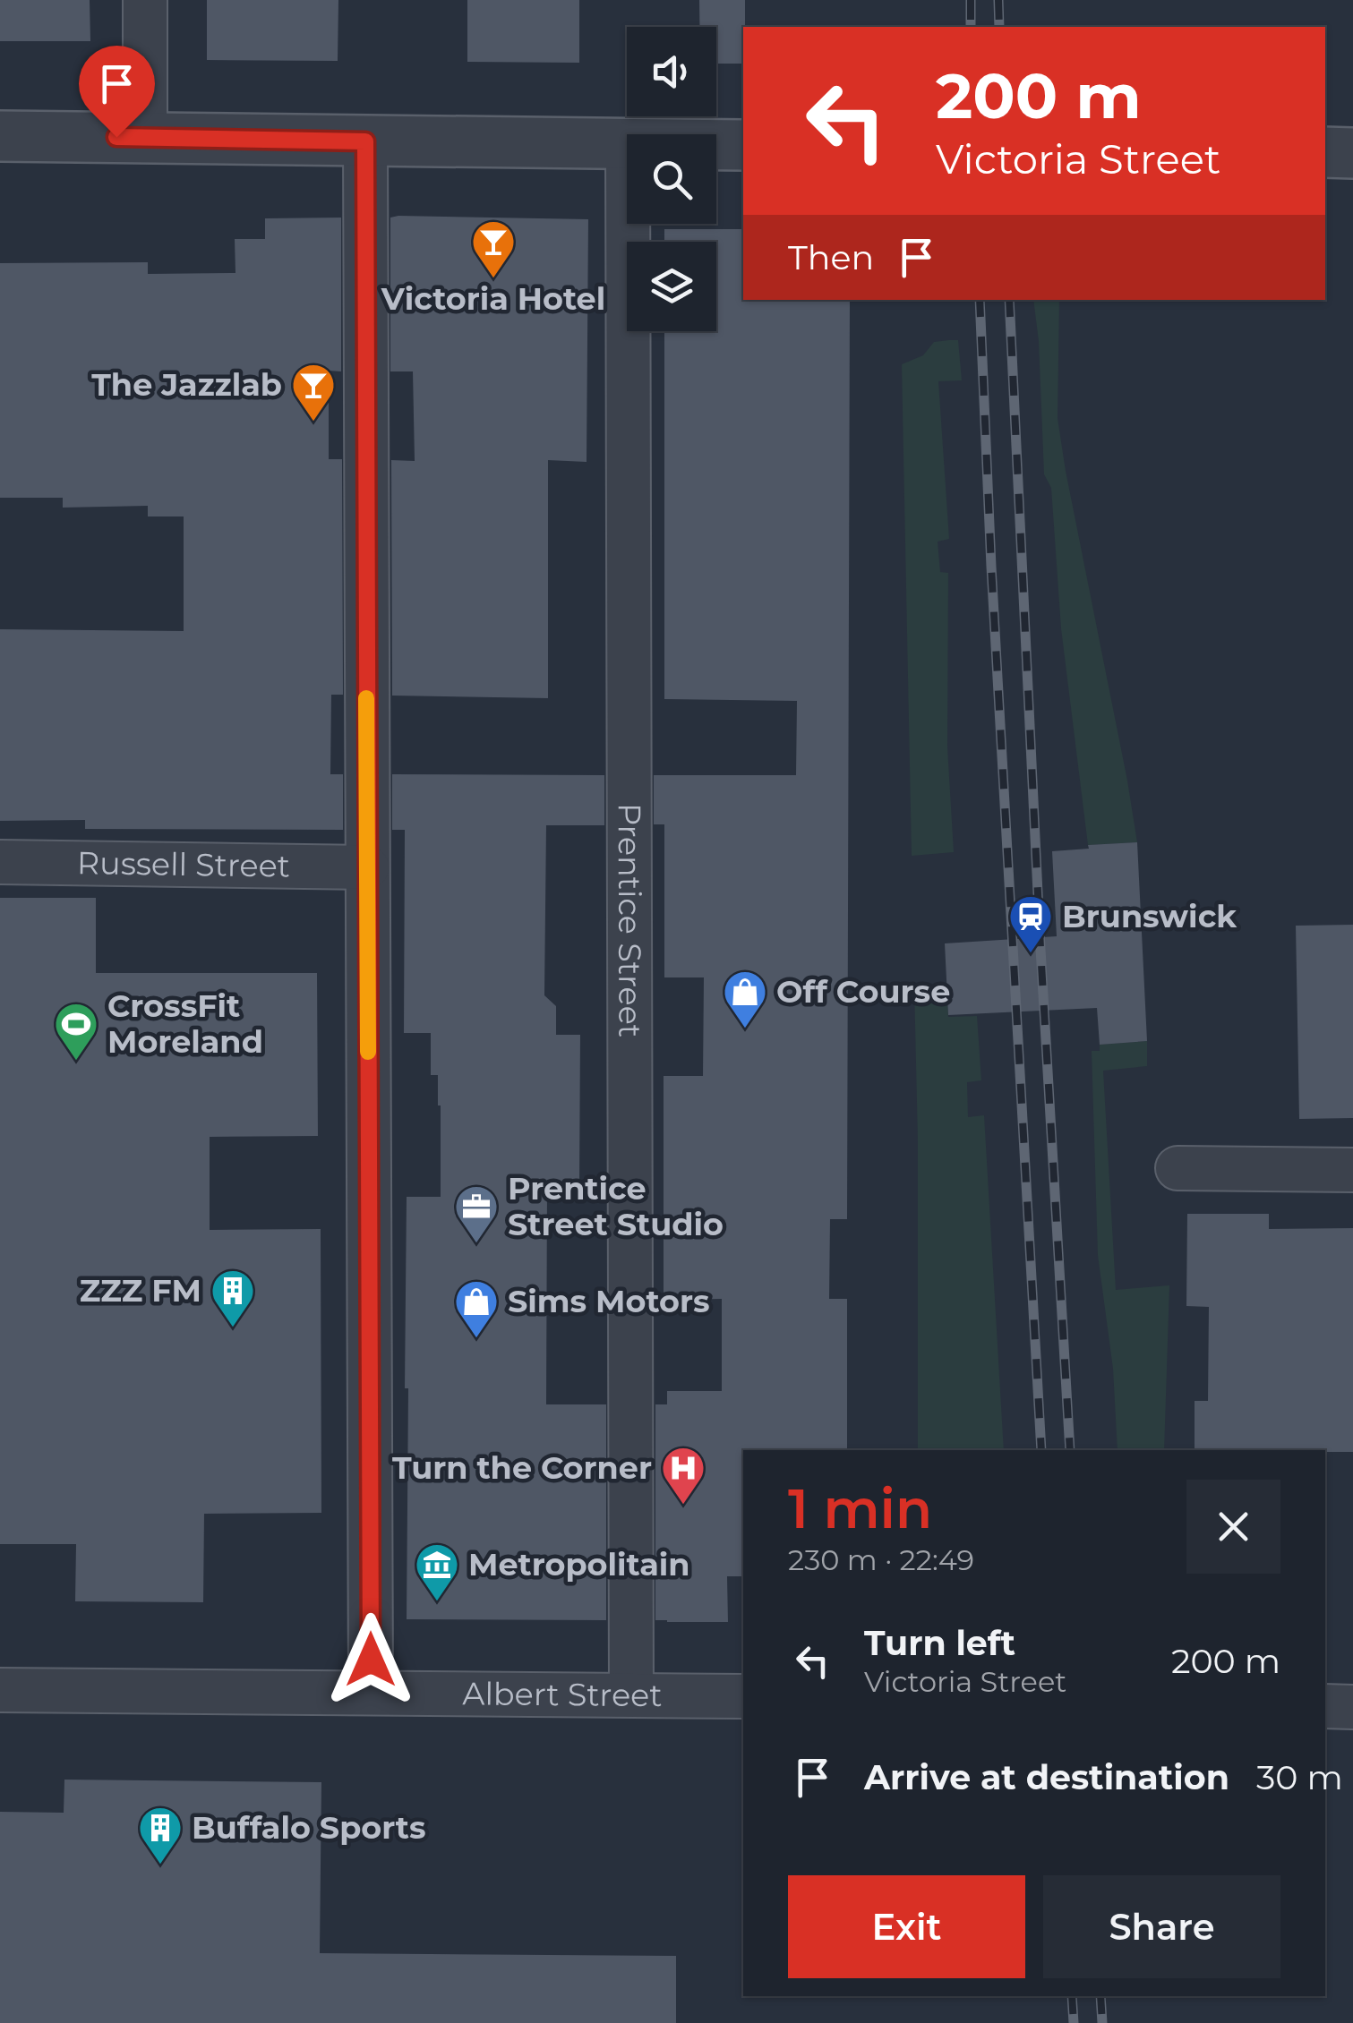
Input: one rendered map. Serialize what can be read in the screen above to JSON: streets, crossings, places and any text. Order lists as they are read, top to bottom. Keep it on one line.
{"streets":{"street":["Russell Street","Prentice Street","Albert Street"]},"crossings":[["Prentice Street","Albert Street"]],"places":{"bar":["Victoria Hotel","The Jazzlab"],"station":["Brunswick"],"shop":["Off Course","Sims Motors"],"sports":["CrossFit Moreland"],"office":["Prentice Street Studio"],"building":["ZZZ FM","Buffalo Sports"],"hospital":["Turn the Corner"],"museum":["Metropolitain"]},"page":{"turn":["200 m","Victoria Street"],"then":"Then","heading":["1 min","230 m · 22:49"],"list":[{"name":"Turn left","note":"Victoria Street","value":"200 m"},{"name":"Arrive at destination","value":"30 m"}],"buttons":["Exit","Share"]}}
